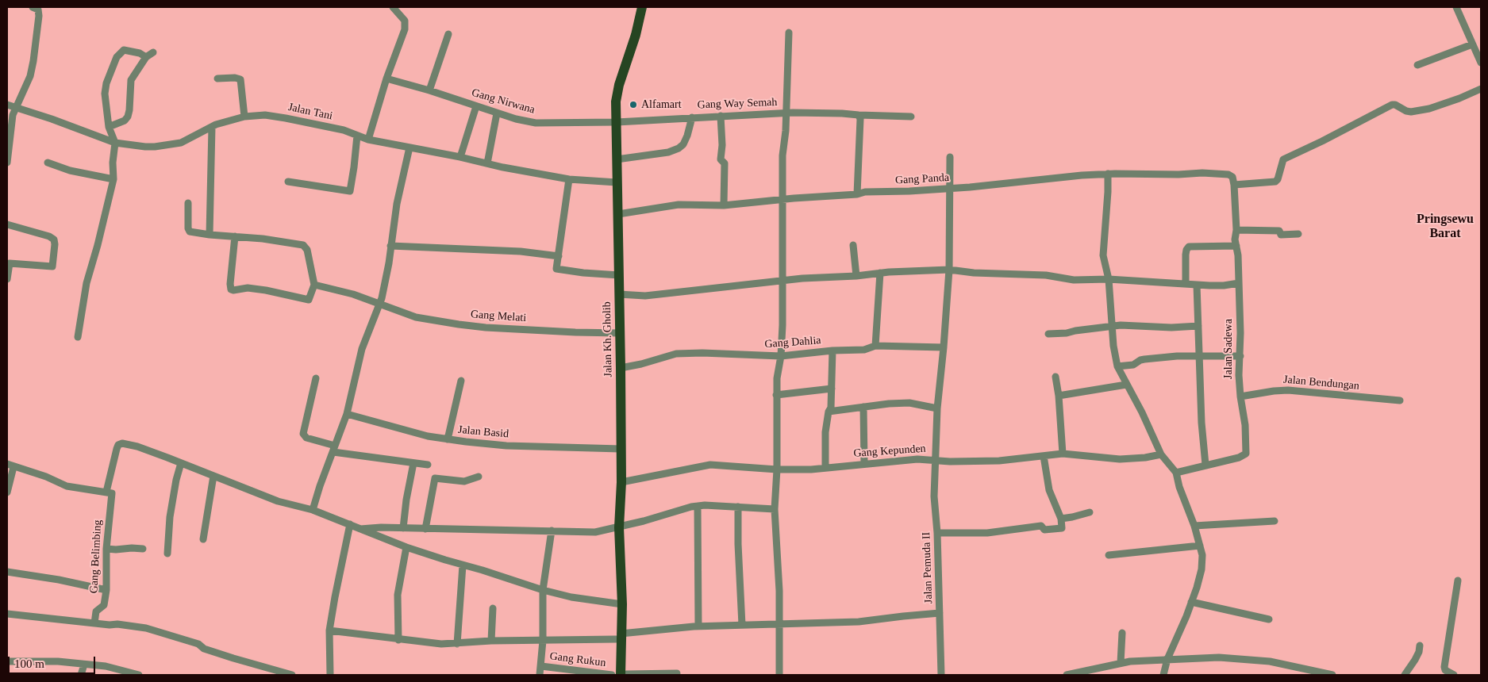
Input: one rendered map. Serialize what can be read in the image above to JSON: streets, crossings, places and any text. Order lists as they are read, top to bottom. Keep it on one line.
{"streets":{"main road":["Jalan Kh. Gholib"],"street":["Gang Nirwana","Gang Way Semah","Jalan Tani","Gang Panda","Gang Melati","Gang Dahlia","Jalan Sadewa","Jalan Bendungan","Jalan Basid","Gang Kepunden","Gang Belimbing","Jalan Pemuda II","Gang Rukun"]},"crossings":[["Gang Nirwana","Gang Way Semah"],["Gang Nirwana","Jalan Kh. Gholib"],["Gang Way Semah","Jalan Kh. Gholib"],["Jalan Tani","Jalan Kh. Gholib"],["Gang Panda","Jalan Kh. Gholib"],["Gang Panda","Jalan Sadewa"],["Gang Panda","Jalan Pemuda II"],["Gang Melati","Jalan Kh. Gholib"],["Jalan Kh. Gholib","Gang Dahlia"],["Jalan Kh. Gholib","Jalan Basid"],["Jalan Kh. Gholib","Gang Kepunden"],["Gang Dahlia","Jalan Pemuda II"],["Jalan Sadewa","Jalan Bendungan"],["Gang Kepunden","Jalan Pemuda II"]],"districts":["Pringsewu Barat"],"places":["Alfamart"],"scale_bar":"100 m"}
